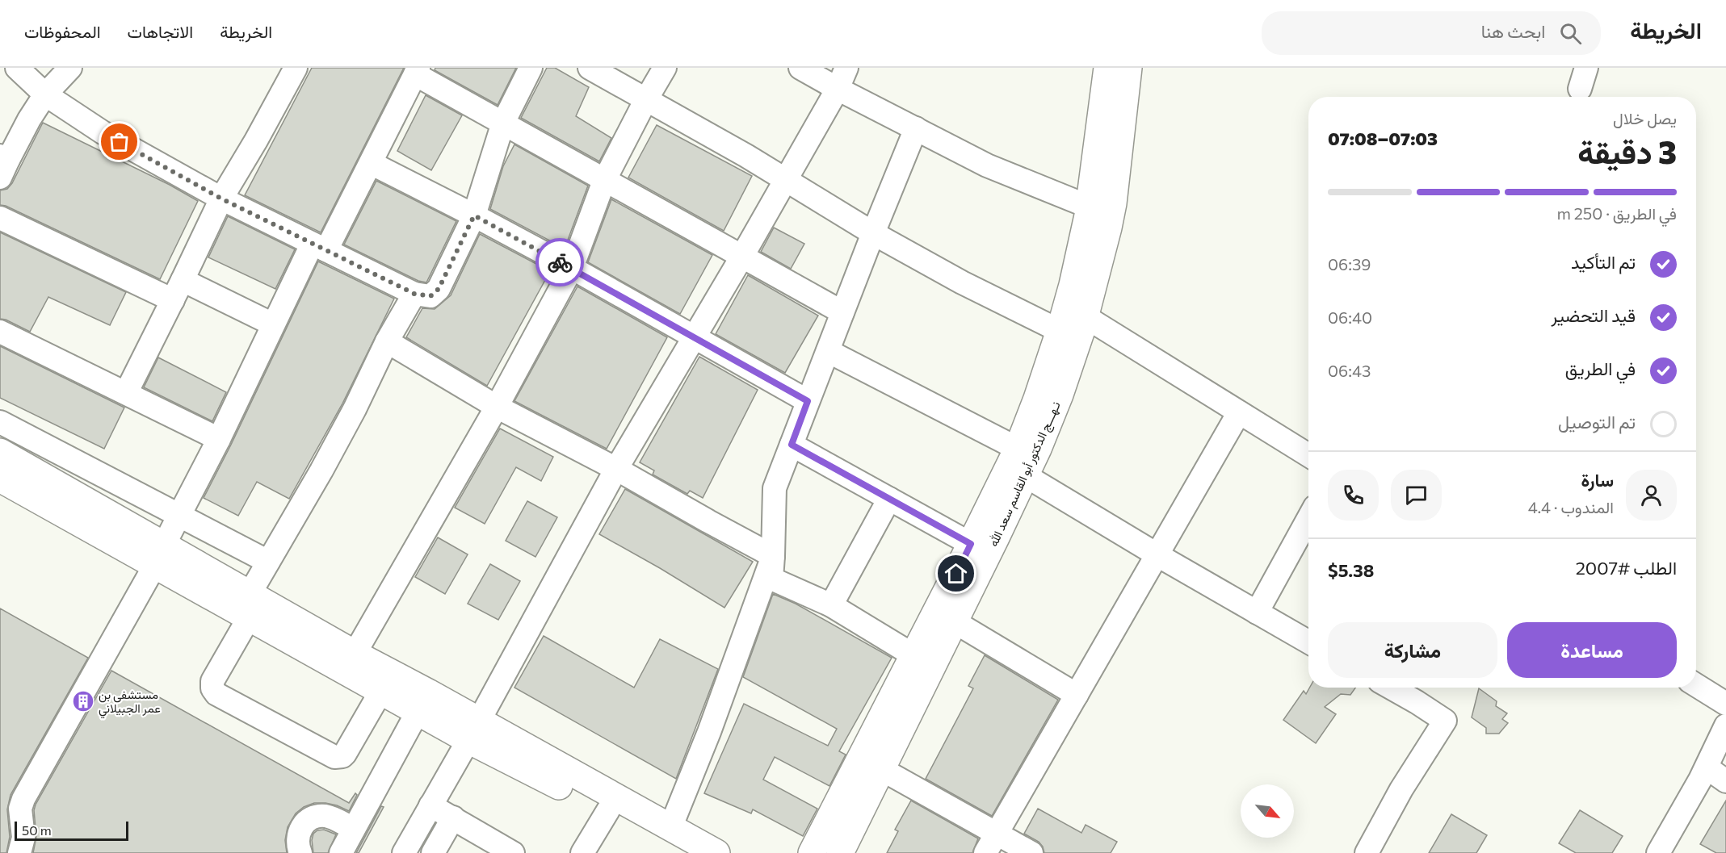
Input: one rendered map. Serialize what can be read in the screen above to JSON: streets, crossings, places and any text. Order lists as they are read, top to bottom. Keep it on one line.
{"streets":{"main road":["نـهـــج الدكتور أبو القاسم سعد الله"]},"places":{"building":["مستشفى بن عمر الجبيلاني"]},"scale_bar":"50 m","north":"bottom right","page":{"header":"الخريطة","search":"ابحث هنا","nav":["الخريطة","الاتجاهات","المحفوظات"],"heading":["3 دقيقة","يصل خلال","07:03–07:08"],"panel":["سارة","المندوب · 4.4","الطلب #2007","$5.38"],"bar":"في الطريق · 250 m","list":[["تم التأكيد","06:39"],["قيد التحضير","06:40"],["في الطريق","06:43"],"تم التوصيل"],"buttons":["مساعدة","مشاركة"],"scale":"50 m"}}
